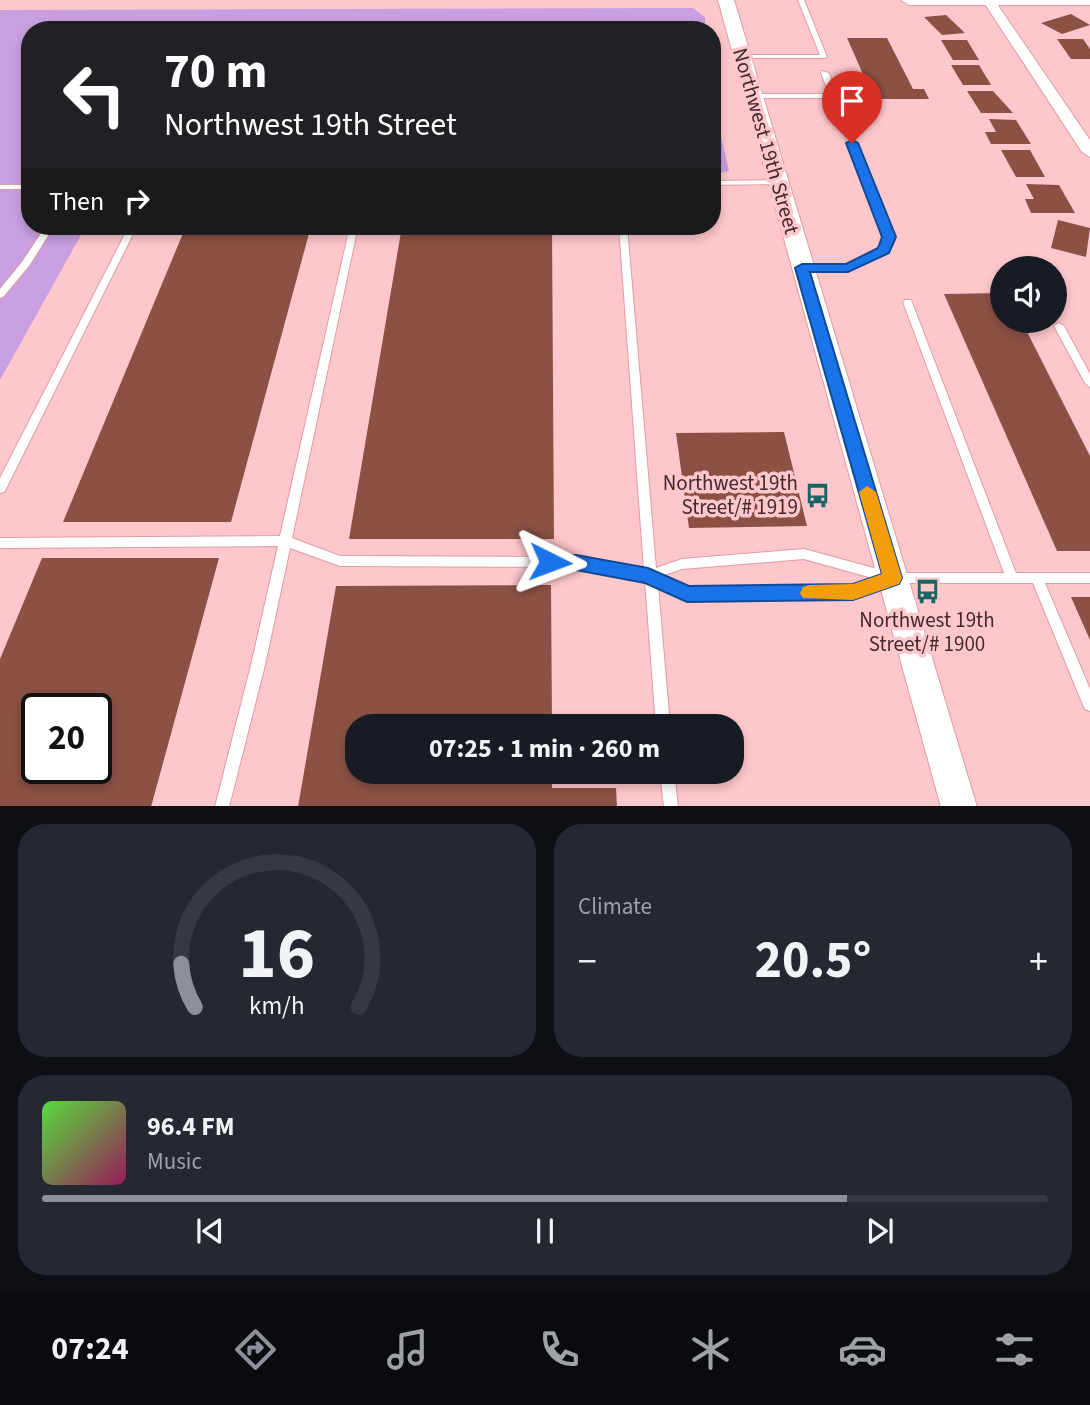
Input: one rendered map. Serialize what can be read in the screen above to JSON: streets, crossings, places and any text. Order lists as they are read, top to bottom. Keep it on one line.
{"streets":{"street":["Northwest 19th Street"]},"places":{"bus stop":["Northwest 19th Street/# 1919","Northwest 19th Street/# 1900"]},"page":{"turn":["70 m","Northwest 19th Street"],"then":"Then","limit":"20","trip":"07:25 · 1 min · 260 m","tile":"Climate","heat":["−","20.5°","+"],"song":["96.4 FM","Music"],"tabs":"07:24","gauge":["16","km/h"]}}
